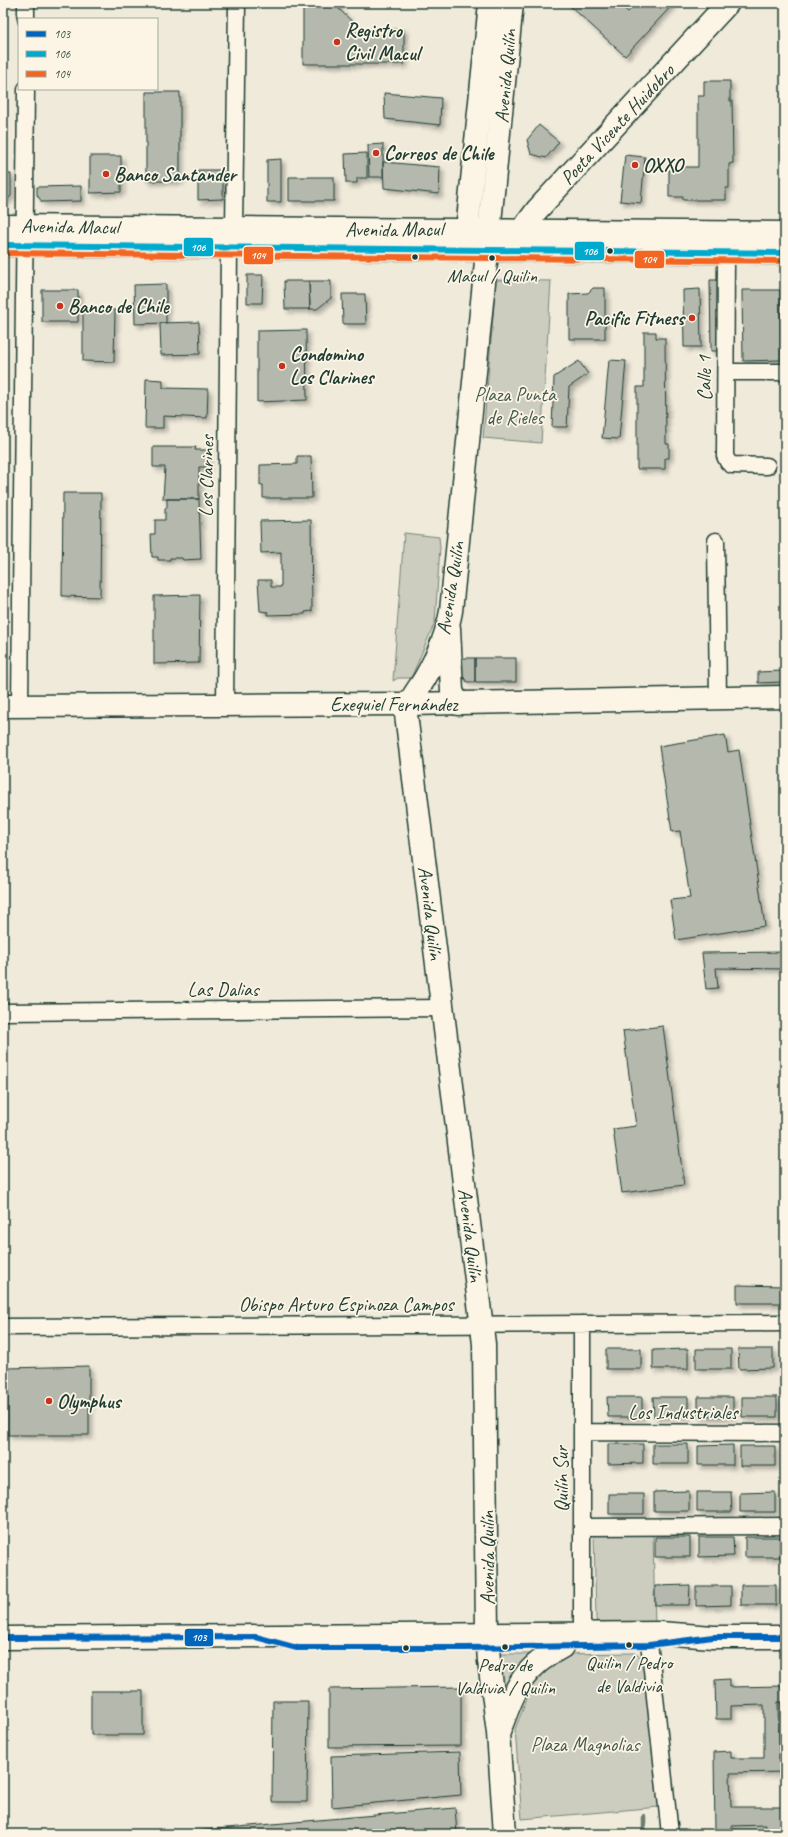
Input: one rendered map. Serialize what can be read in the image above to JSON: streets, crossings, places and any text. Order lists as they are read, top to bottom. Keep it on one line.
{"streets":{"main road":["Avenida Quilín","Poeta Vicente Huidobro","Avenida Macul","Exequiel Fernández"],"street":["Calle 1","Los Clarines","Las Dalias","Obispo Arturo Espinoza Campos","Los Industriales","Quilín Sur"]},"crossings":[["Avenida Quilín","Avenida Macul"],["Avenida Quilín","Exequiel Fernández"],["Avenida Quilín","Las Dalias"],["Avenida Quilín","Obispo Arturo Espinoza Campos"],["Poeta Vicente Huidobro","Avenida Macul"],["Avenida Macul","Calle 1"],["Avenida Macul","Los Clarines"],["Los Clarines","Exequiel Fernández"],["Obispo Arturo Espinoza Campos","Quilín Sur"],["Los Industriales","Quilín Sur"]],"parks":["Plaza Punta de Rieles","Plaza Magnolias"],"places":["Registro Civil Macul","Correos de Chile","OXXO","Banco Santander","Macul / Quilin","Banco de Chile","Pacific Fitness","Condomino Los Clarines","Olymphus","Quilin / Pedro de Valdivia","Pedro de Valdivia / Quilin"],"lines":["transit line 106","transit line 104","transit line 103"],"legend":["103","106","104"]}
